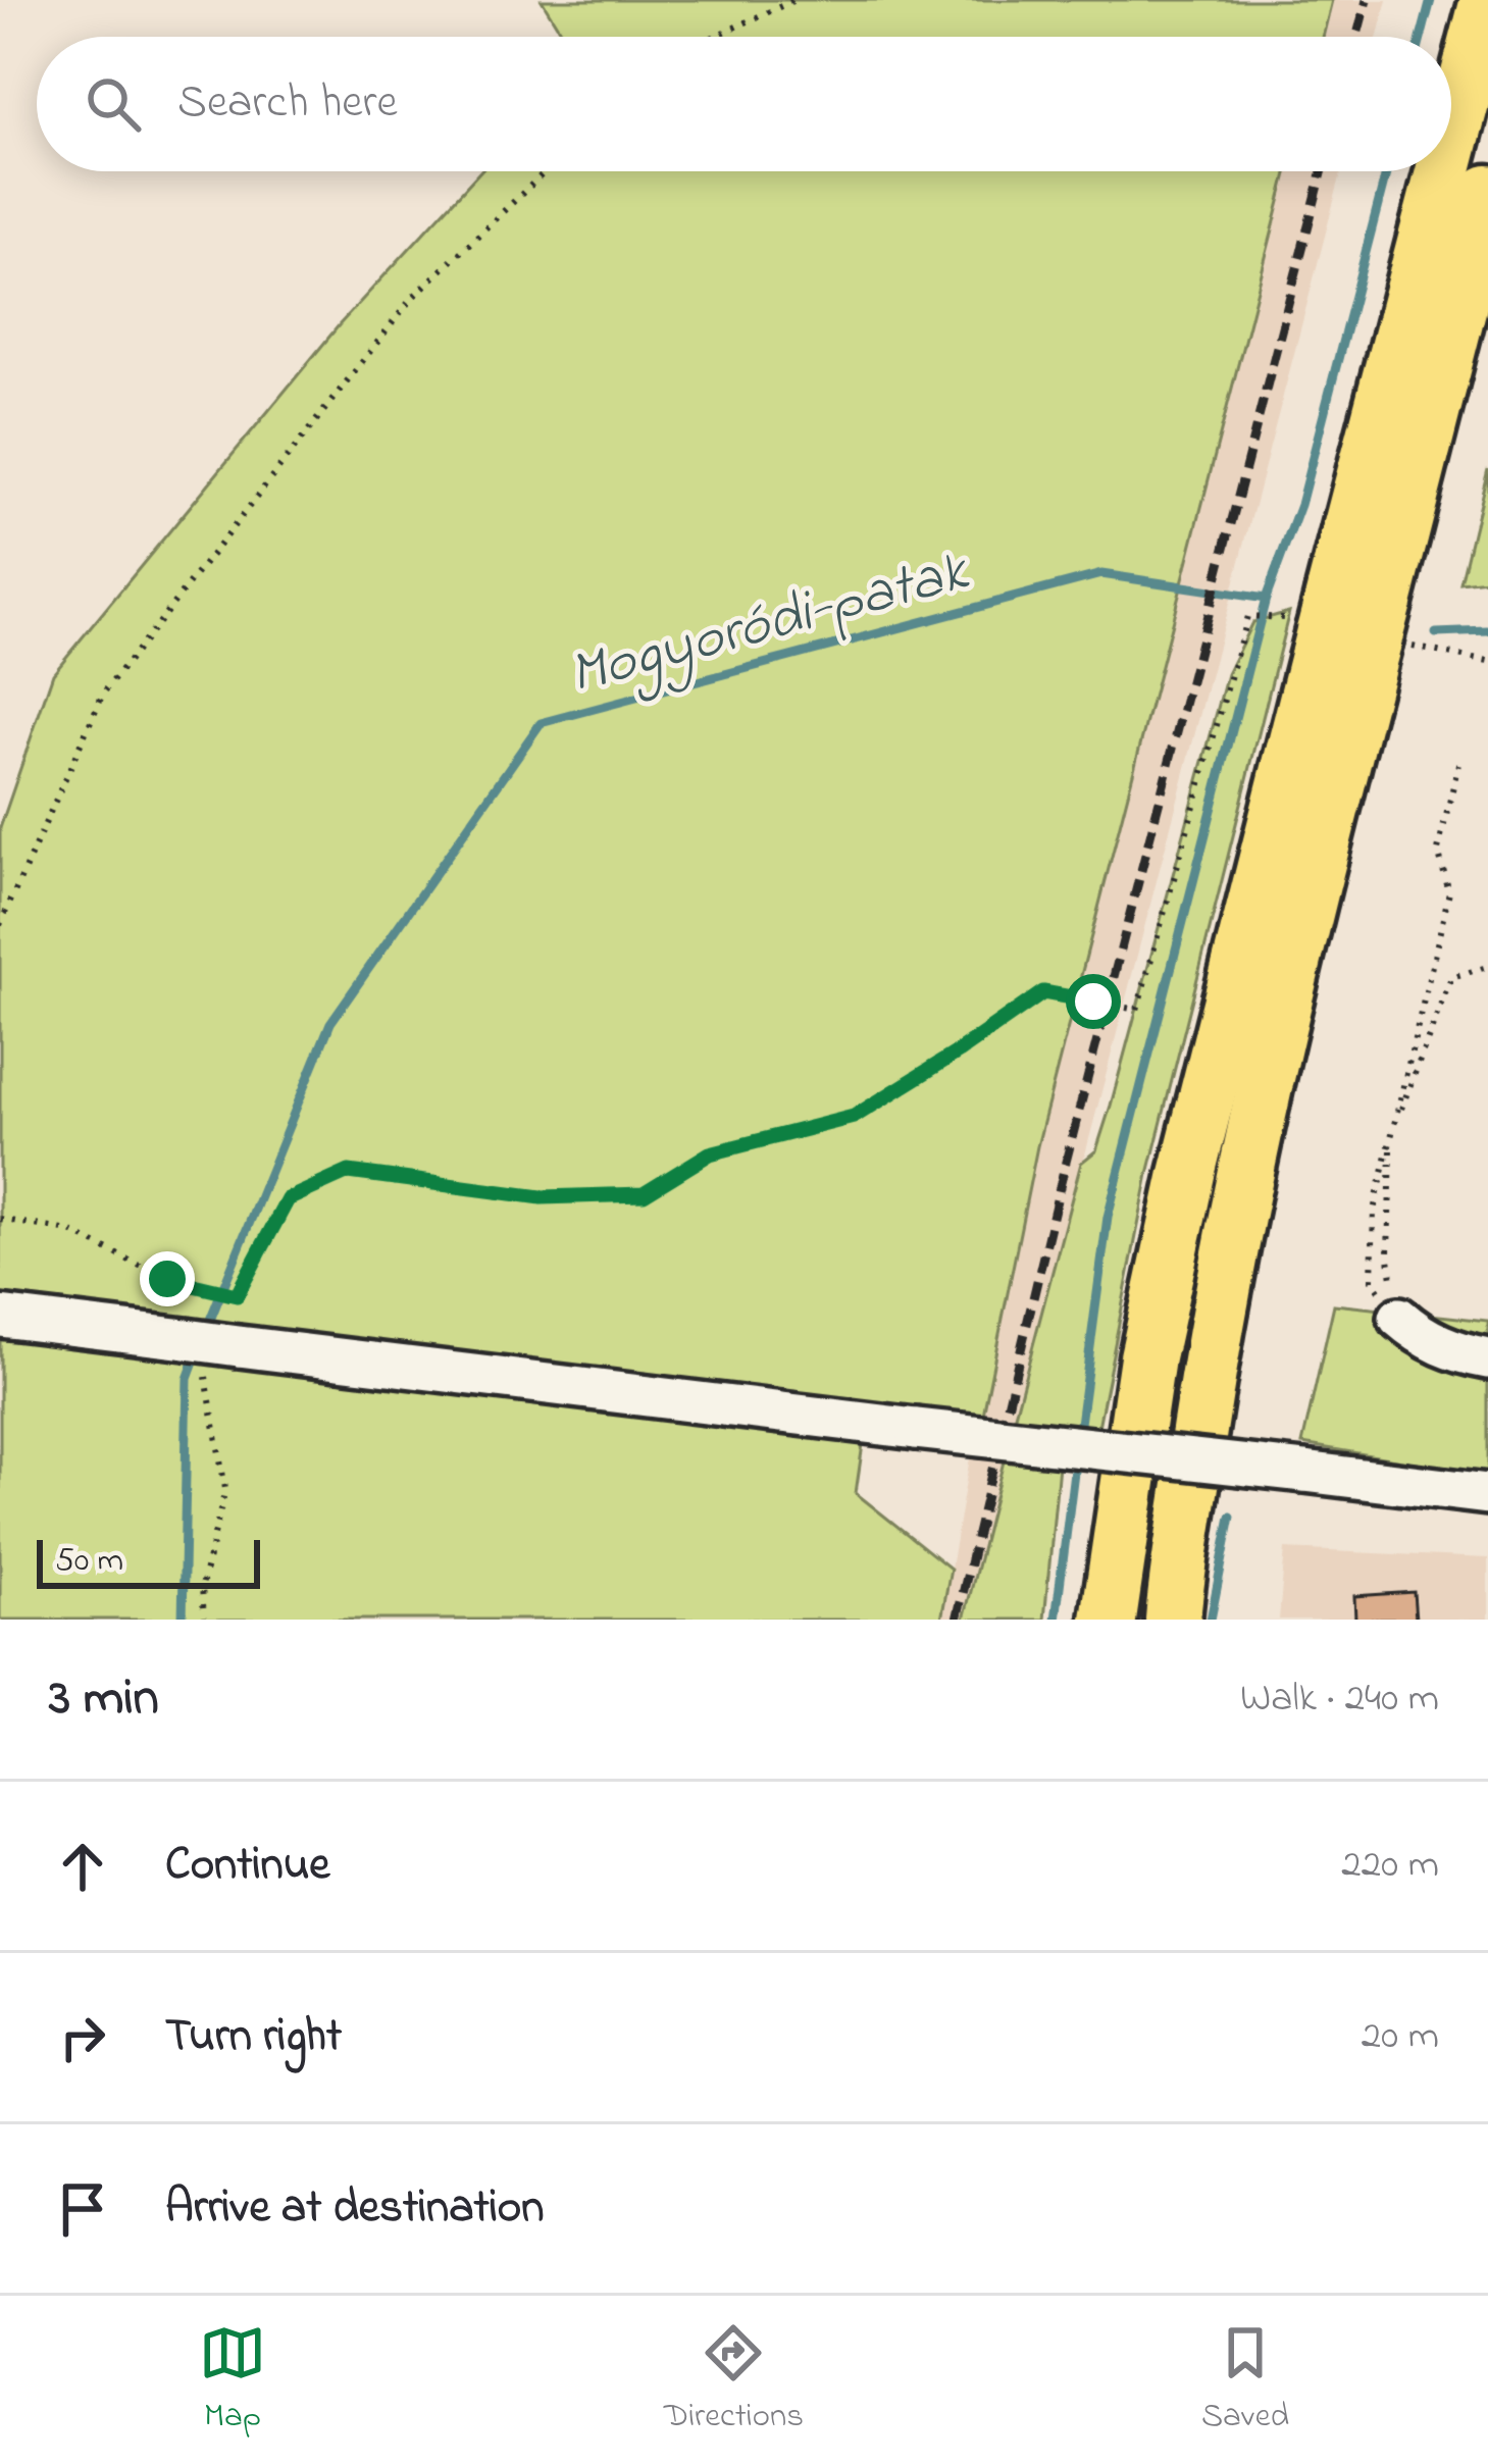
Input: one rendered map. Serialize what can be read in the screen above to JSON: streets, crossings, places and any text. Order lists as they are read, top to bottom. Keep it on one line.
{"water":["Mogyoródi-patak"],"scale_bar":"50 m","page":{"search":"Search here","scale":"50 m","heading":["3 min","Walk · 240 m"],"list":[["Continue","220 m"],["Turn right","20 m"],"Arrive at destination"],"nav":["Map","Directions","Saved"]}}
